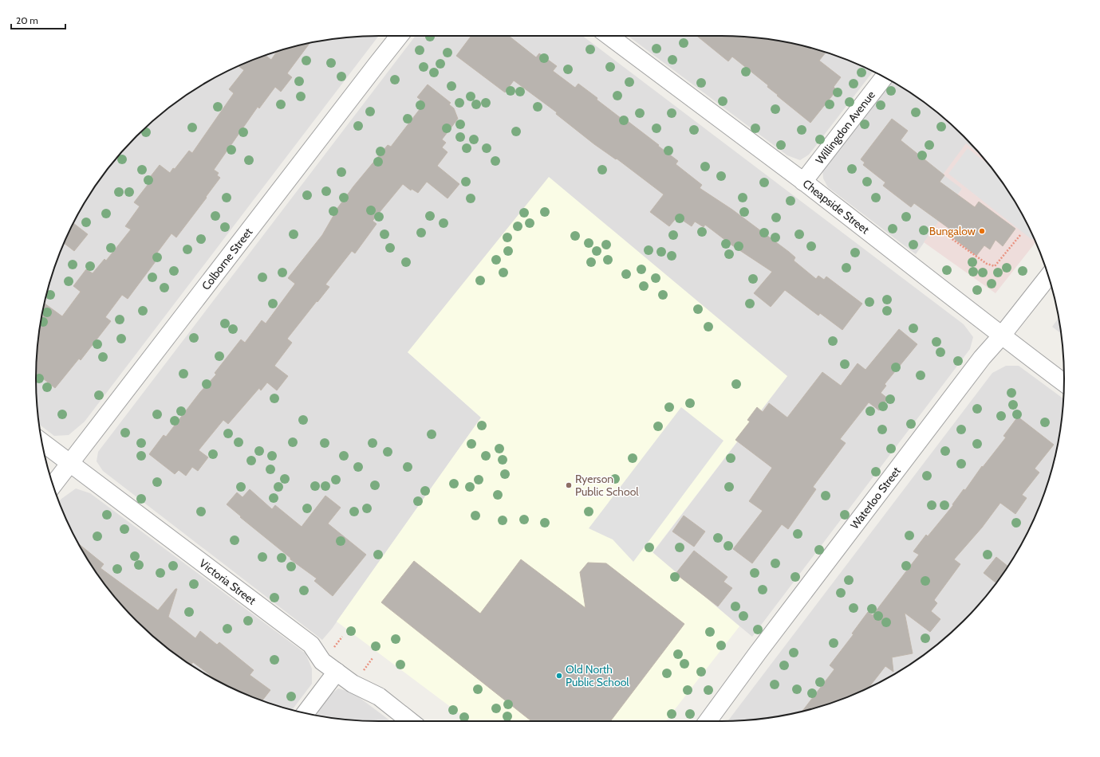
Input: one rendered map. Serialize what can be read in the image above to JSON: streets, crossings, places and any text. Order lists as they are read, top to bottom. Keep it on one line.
{"streets":{"street":["Willingdon Avenue","Cheapside Street","Colborne Street","Waterloo Street","Victoria Street"]},"crossings":[["Willingdon Avenue","Cheapside Street"],["Cheapside Street","Waterloo Street"],["Colborne Street","Victoria Street"]],"places":["Bungalow","Ryerson Public School","Old North Public School"],"scale_bar":"20 m"}
